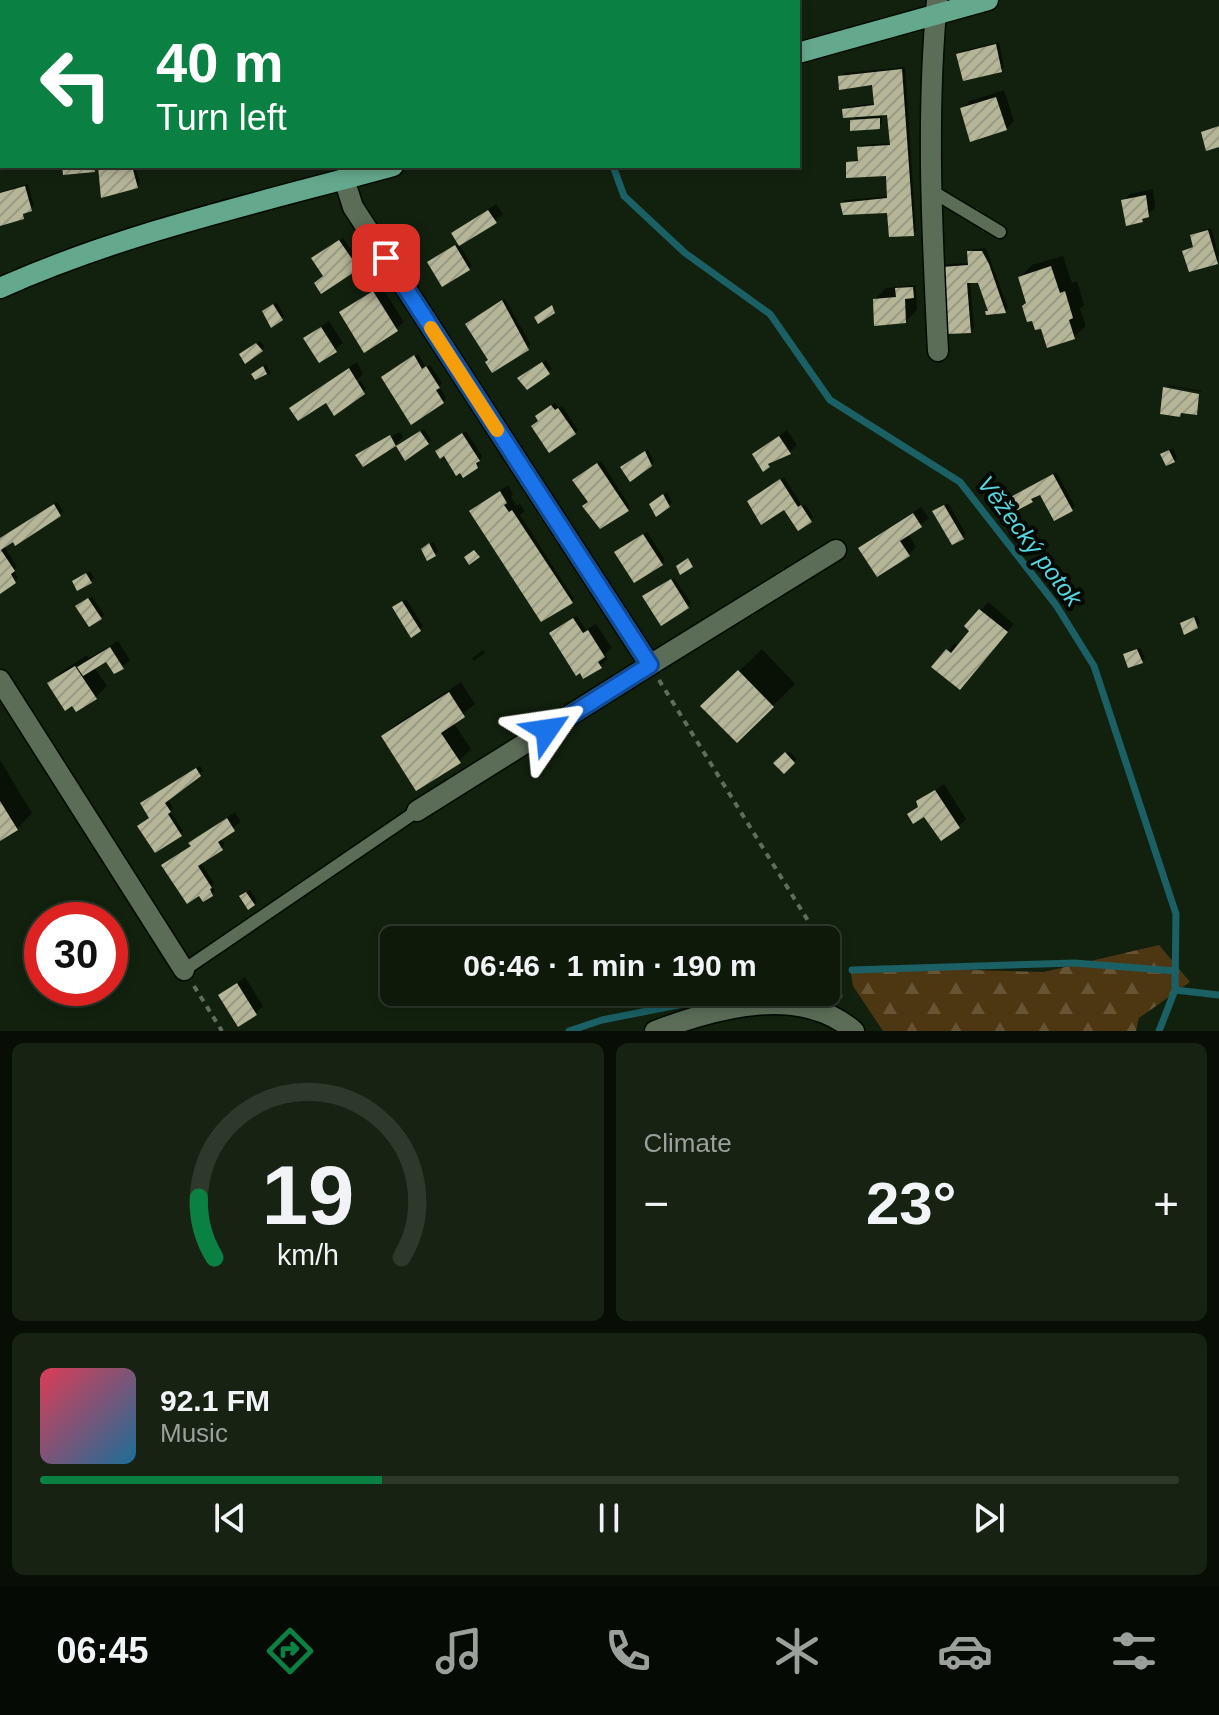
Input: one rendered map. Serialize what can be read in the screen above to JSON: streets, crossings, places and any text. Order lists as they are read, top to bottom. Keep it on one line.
{"water":["Věžecký potok"],"page":{"turn":["40 m","Turn left"],"limit":"30","trip":"06:46 · 1 min · 190 m","tile":"Climate","heat":["−","23°","+"],"song":["92.1 FM","Music"],"tabs":"06:45","gauge":["19","km/h"]}}
